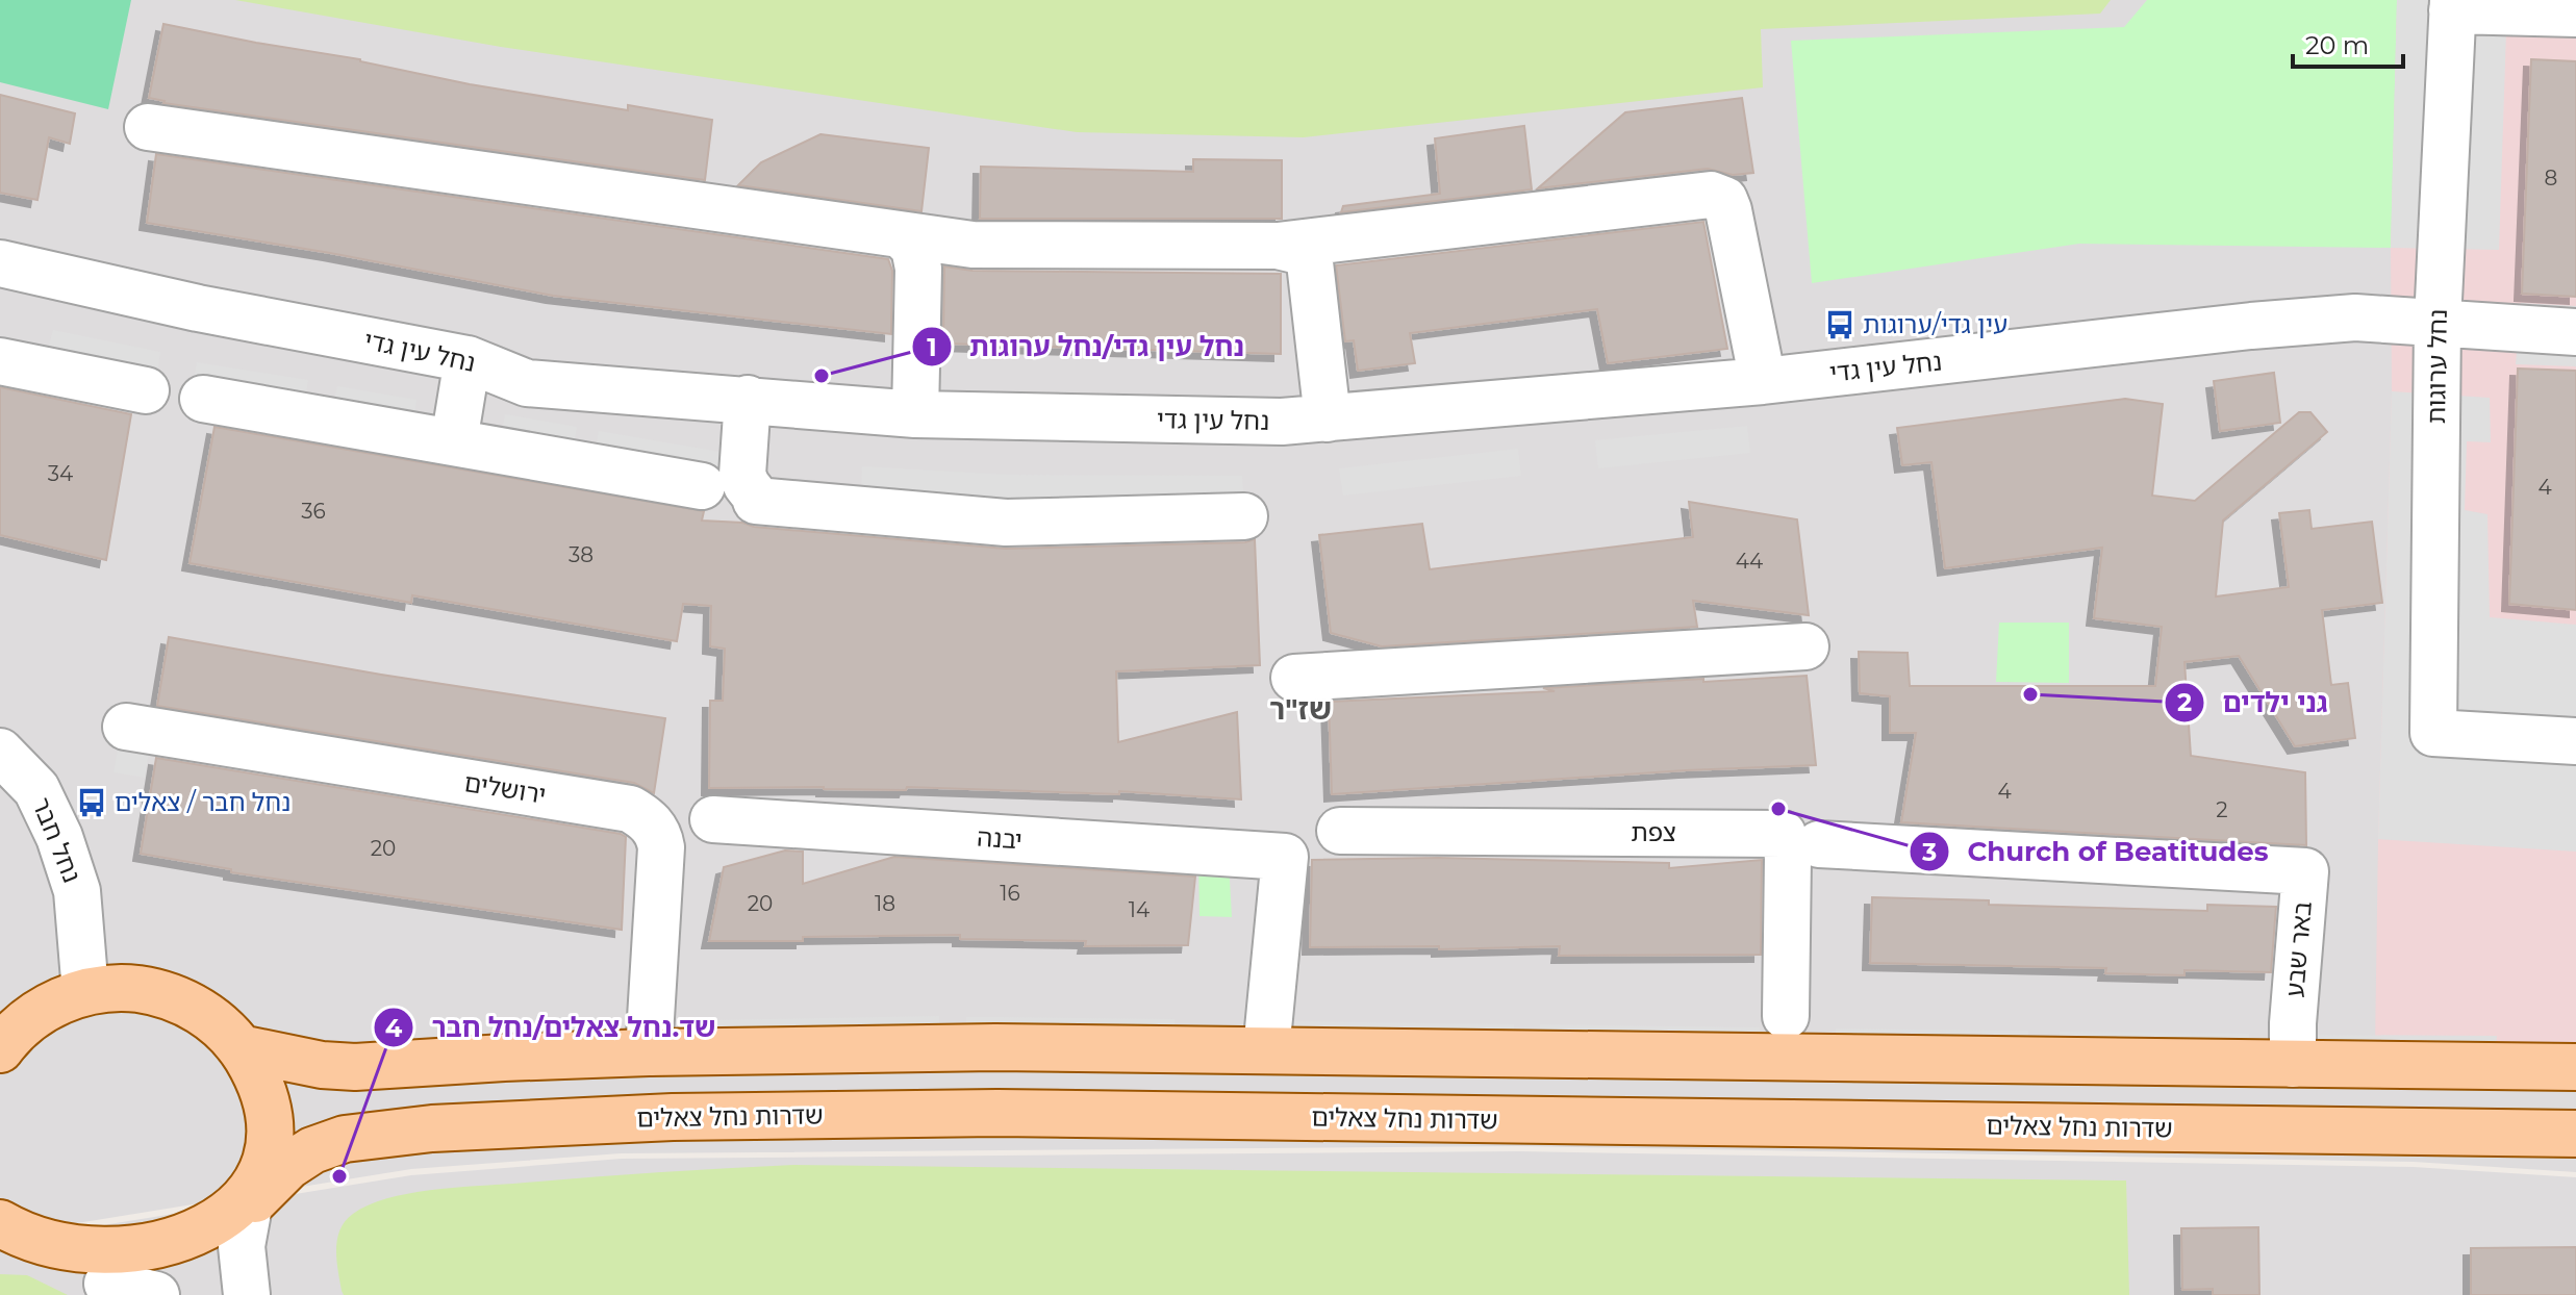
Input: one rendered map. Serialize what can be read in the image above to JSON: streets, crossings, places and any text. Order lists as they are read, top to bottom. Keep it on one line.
{"streets":{"main road":["שדרות נחל צאלים"],"street":["נחל עין גדי","נחל ערוגות","ירושלים","צפת","יבנה","נחל חבר","באר שבע"]},"crossings":[["נחל עין גדי","נחל ערוגות"]],"districts":["שז\"ר"],"places":{"bus stop":["עין גדי/ערוגות","נחל חבר / צאלים"],"other":["נחל עין גדי/נחל ערוגות","גני ילדים","Church of Beatitudes","שד.נחל צאלים/נחל חבר"]},"house_numbers":["8","34","4","36","38","44","4","2","20","16","20","18","14"],"scale_bar":"20 m"}
